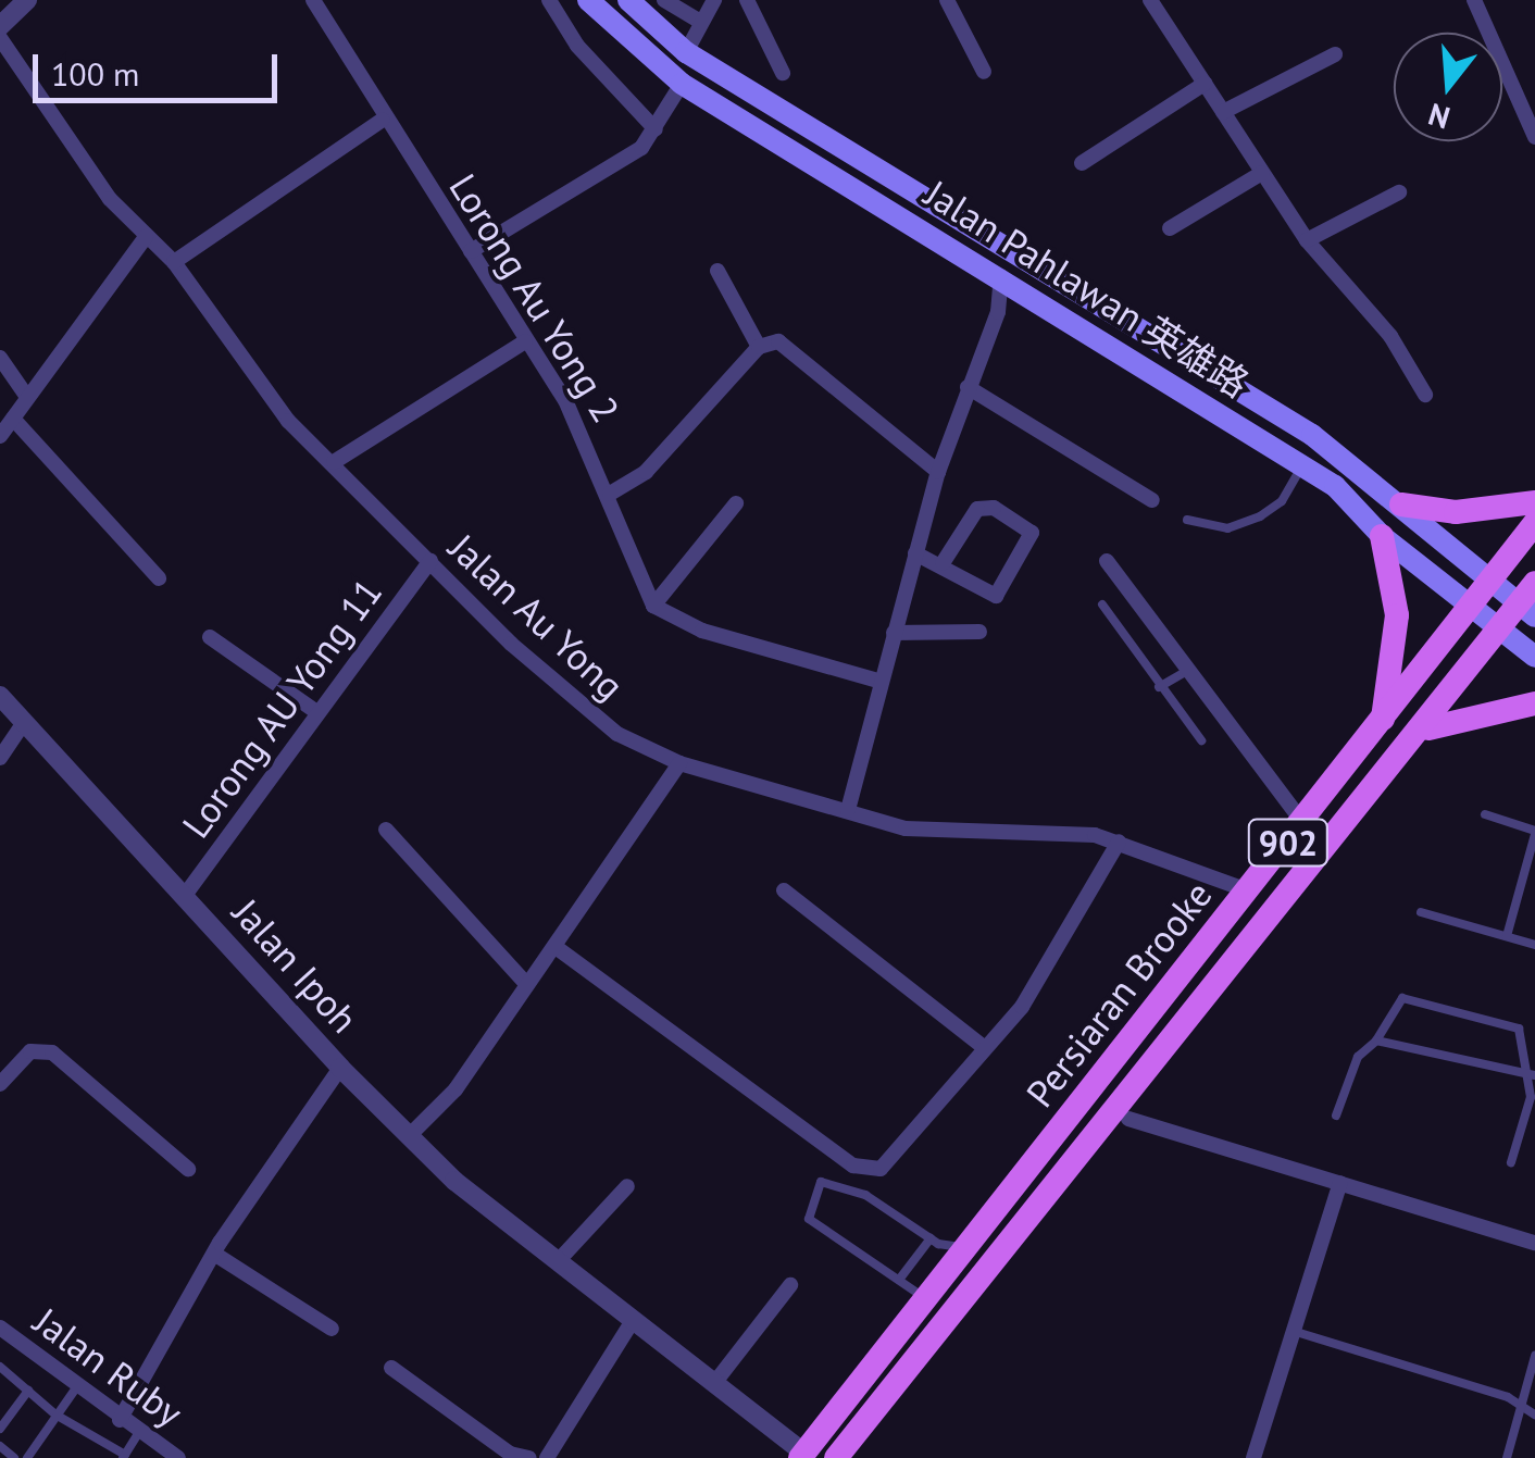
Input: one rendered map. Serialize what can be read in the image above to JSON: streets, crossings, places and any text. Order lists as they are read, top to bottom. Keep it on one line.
{"streets":{"main road":["Jalan Pahlawan 英雄路","902","Persiaran Brooke"],"street":["Lorong Au Yong 2","Jalan Au Yong","Lorong AU Yong 11","Jalan Ipoh","Jalan Ruby"]},"crossings":[["Jalan Pahlawan 英雄路","Persiaran Brooke"],["Jalan Au Yong","Lorong AU Yong 11"],["Jalan Au Yong","Persiaran Brooke"],["Lorong AU Yong 11","Jalan Ipoh"],["Jalan Ipoh","Persiaran Brooke"]],"scale_bar":"100 m","north":"bottom"}
